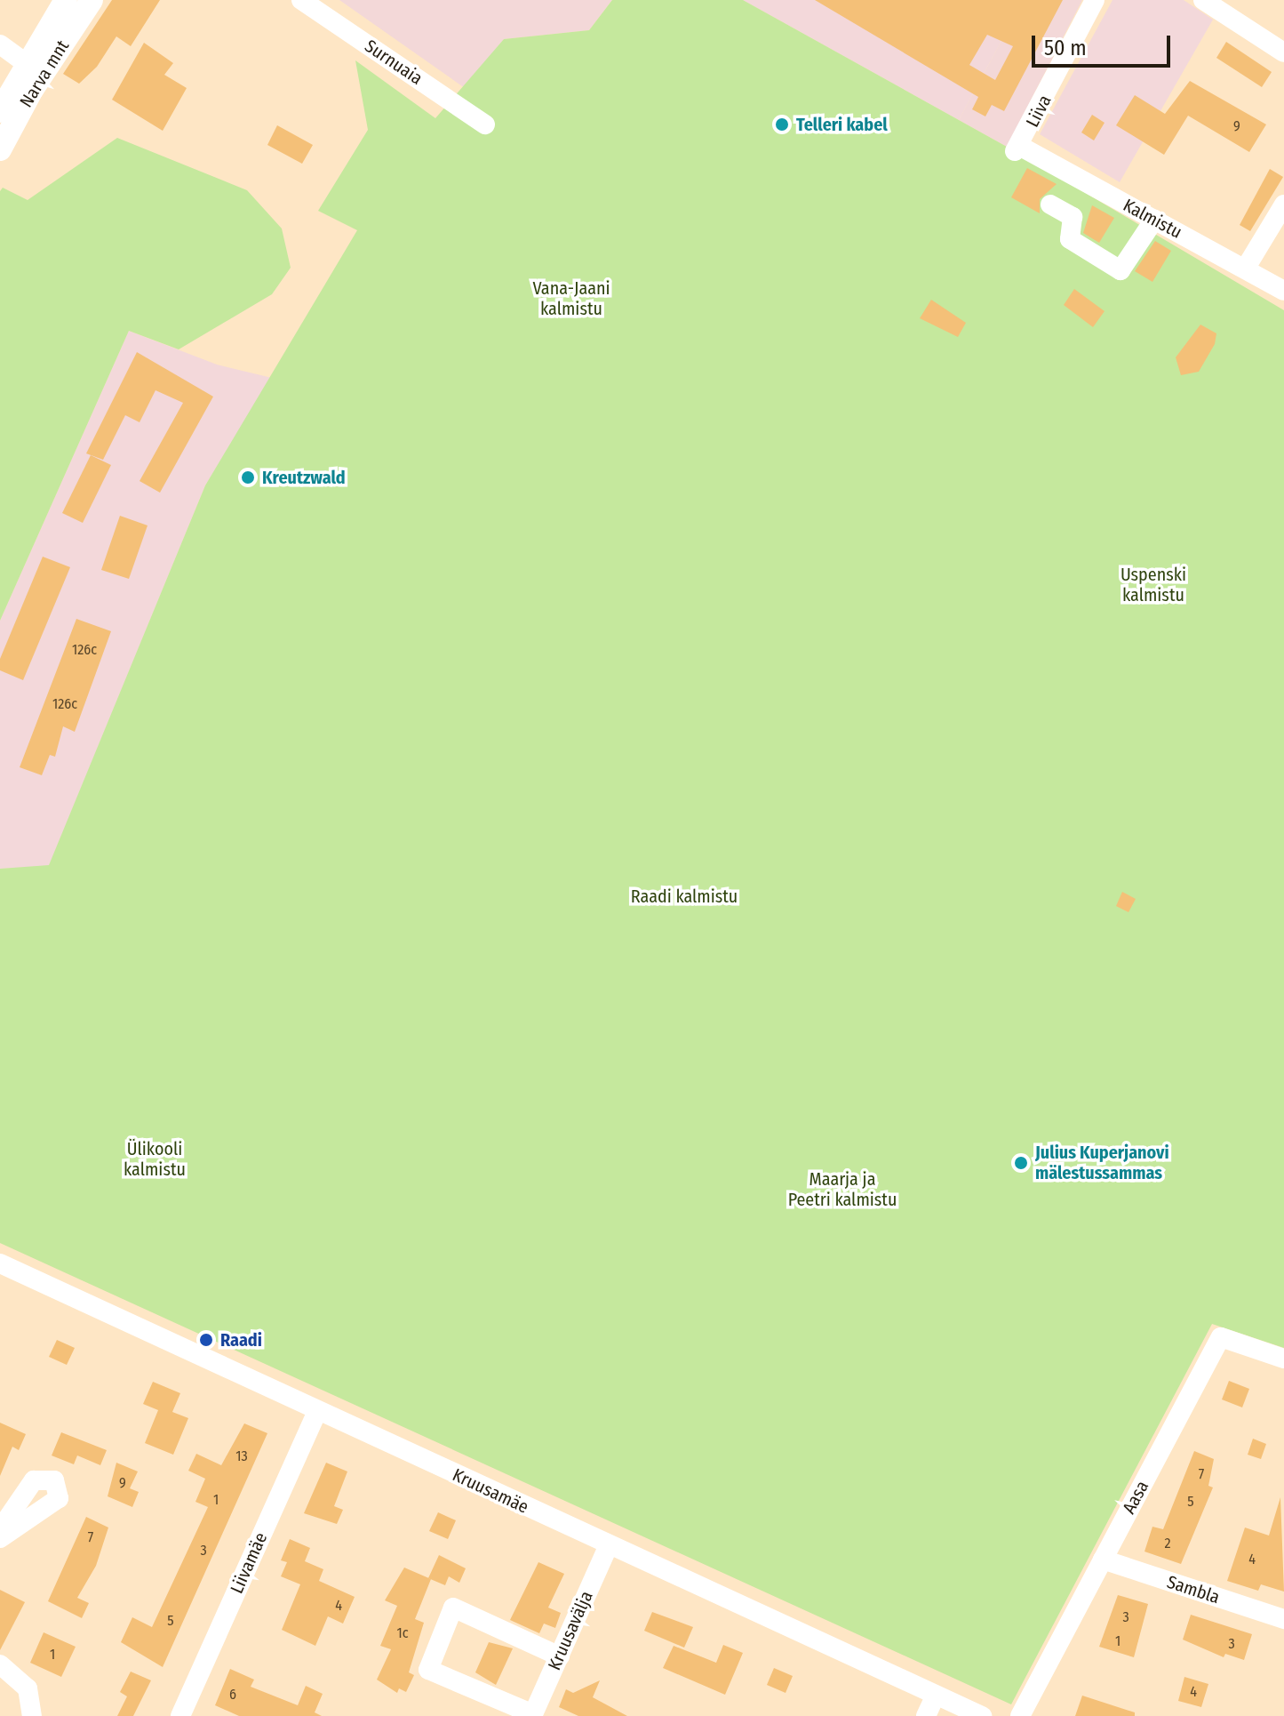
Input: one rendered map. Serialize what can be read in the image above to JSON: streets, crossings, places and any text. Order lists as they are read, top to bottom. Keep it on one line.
{"streets":{"main road":["Narva mnt"],"street":["Surnuaia","Liiva","Kalmistu","Kruusamäe","Aasa","Liivamäe","Sambla","Kruusavälja"]},"crossings":[["Liiva","Kalmistu"],["Kruusamäe","Liivamäe"],["Kruusamäe","Kruusavälja"],["Aasa","Sambla"]],"parks":["Vana-Jaani kalmistu","Uspenski kalmistu","Raadi kalmistu","Ülikooli kalmistu","Maarja ja Peetri kalmistu"],"places":["Telleri kabel","Kreutzwald","Julius Kuperjanovi mälestussammas","Raadi"],"house_numbers":["9","126c","126c","13","7","9","1","5","7","2","3","4","4","3","5","1c","1","3","1","4","6"],"scale_bar":"50 m"}
